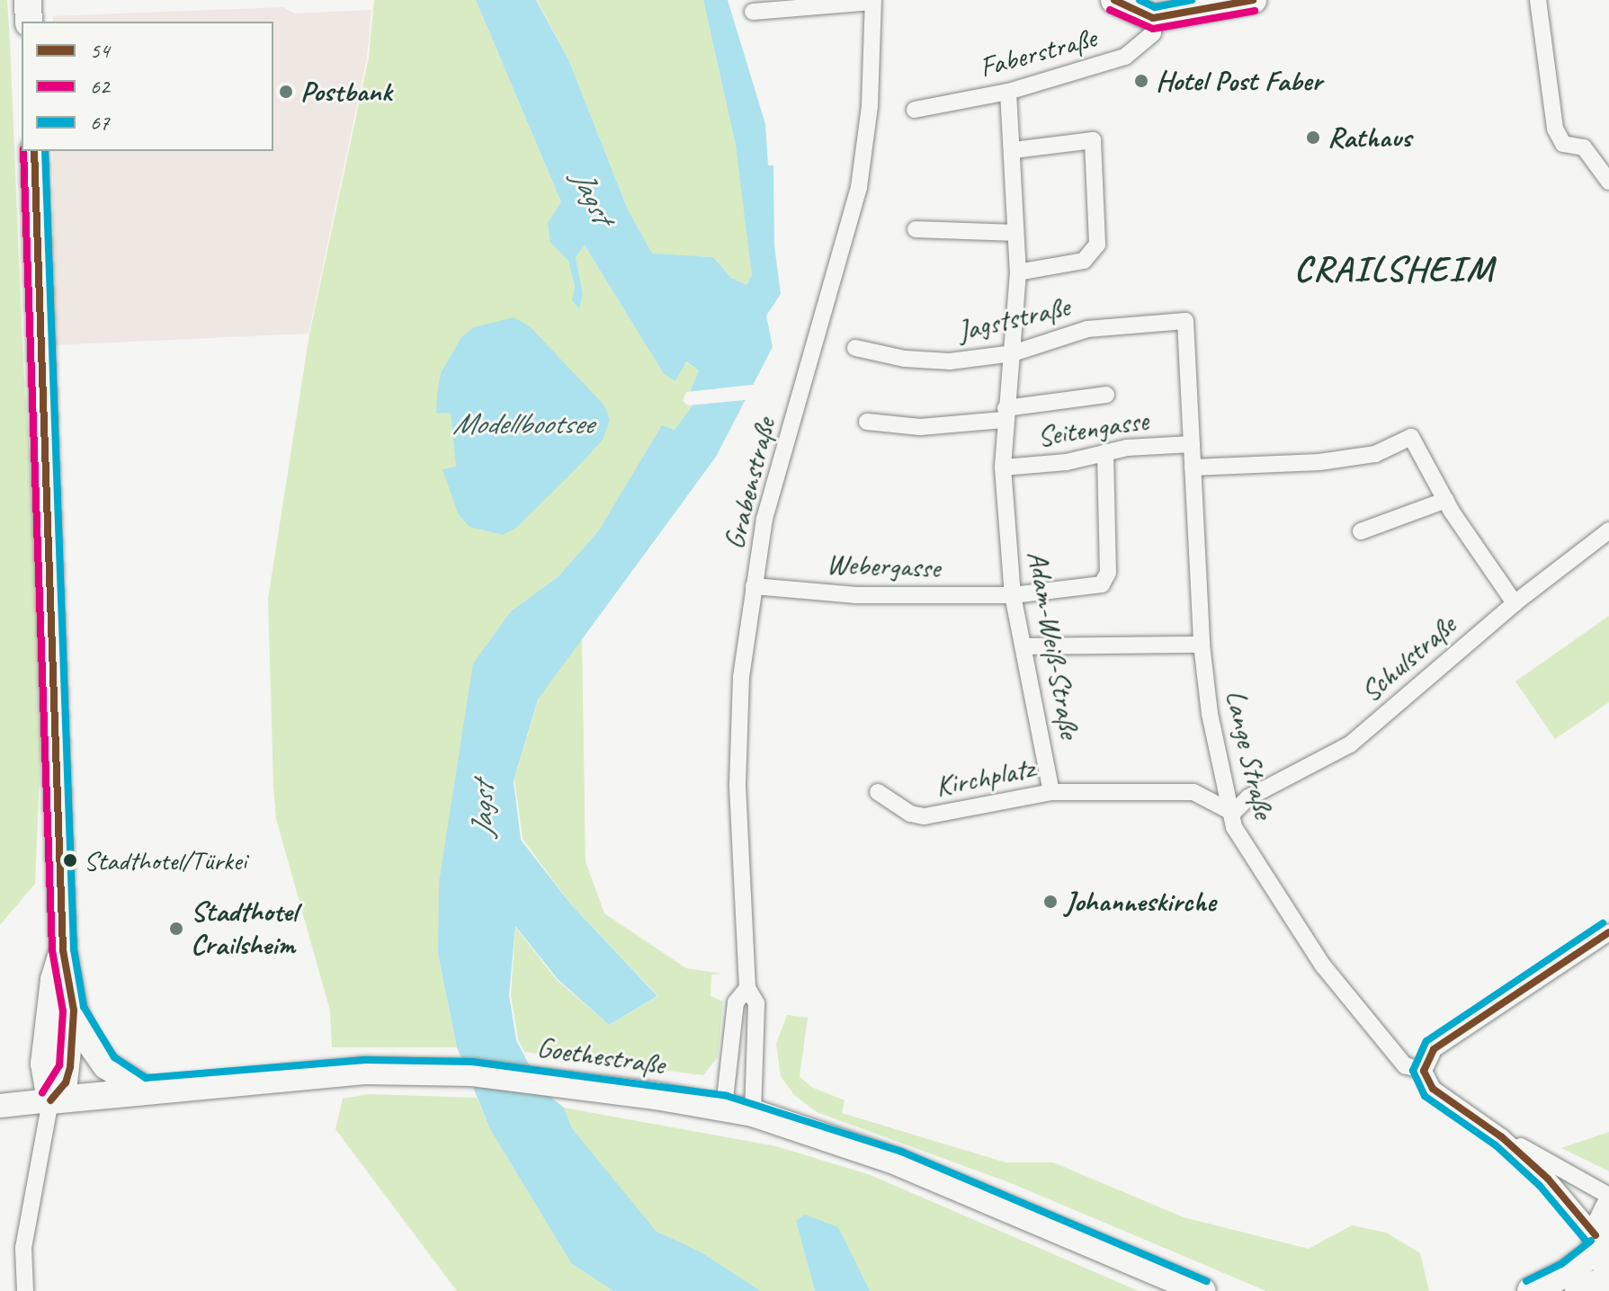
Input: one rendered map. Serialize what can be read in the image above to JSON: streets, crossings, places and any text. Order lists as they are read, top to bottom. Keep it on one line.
{"streets":{"main road":["Goethestraße"],"street":["Faberstraße","Jagststraße","Seitengasse","Grabenstraße","Webergasse","Adam-Weiß-Straße","Schulstraße","Lange Straße","Kirchplatz"]},"crossings":[["Faberstraße","Adam-Weiß-Straße"],["Jagststraße","Adam-Weiß-Straße"],["Jagststraße","Lange Straße"],["Seitengasse","Webergasse"],["Seitengasse","Adam-Weiß-Straße"],["Seitengasse","Lange Straße"],["Grabenstraße","Webergasse"],["Grabenstraße","Goethestraße"],["Webergasse","Adam-Weiß-Straße"],["Adam-Weiß-Straße","Kirchplatz"],["Schulstraße","Lange Straße"],["Schulstraße","Kirchplatz"],["Lange Straße","Kirchplatz"]],"districts":["CRAILSHEIM"],"water":["Jagst","Modellbootsee"],"places":["Hotel Post Faber","Postbank","Rathaus","Stadthotel/Türkei","Johanneskirche","Stadthotel Crailsheim"],"lines":["transit line 54","transit line 67","transit line 62"],"legend":["54","62","67"]}
